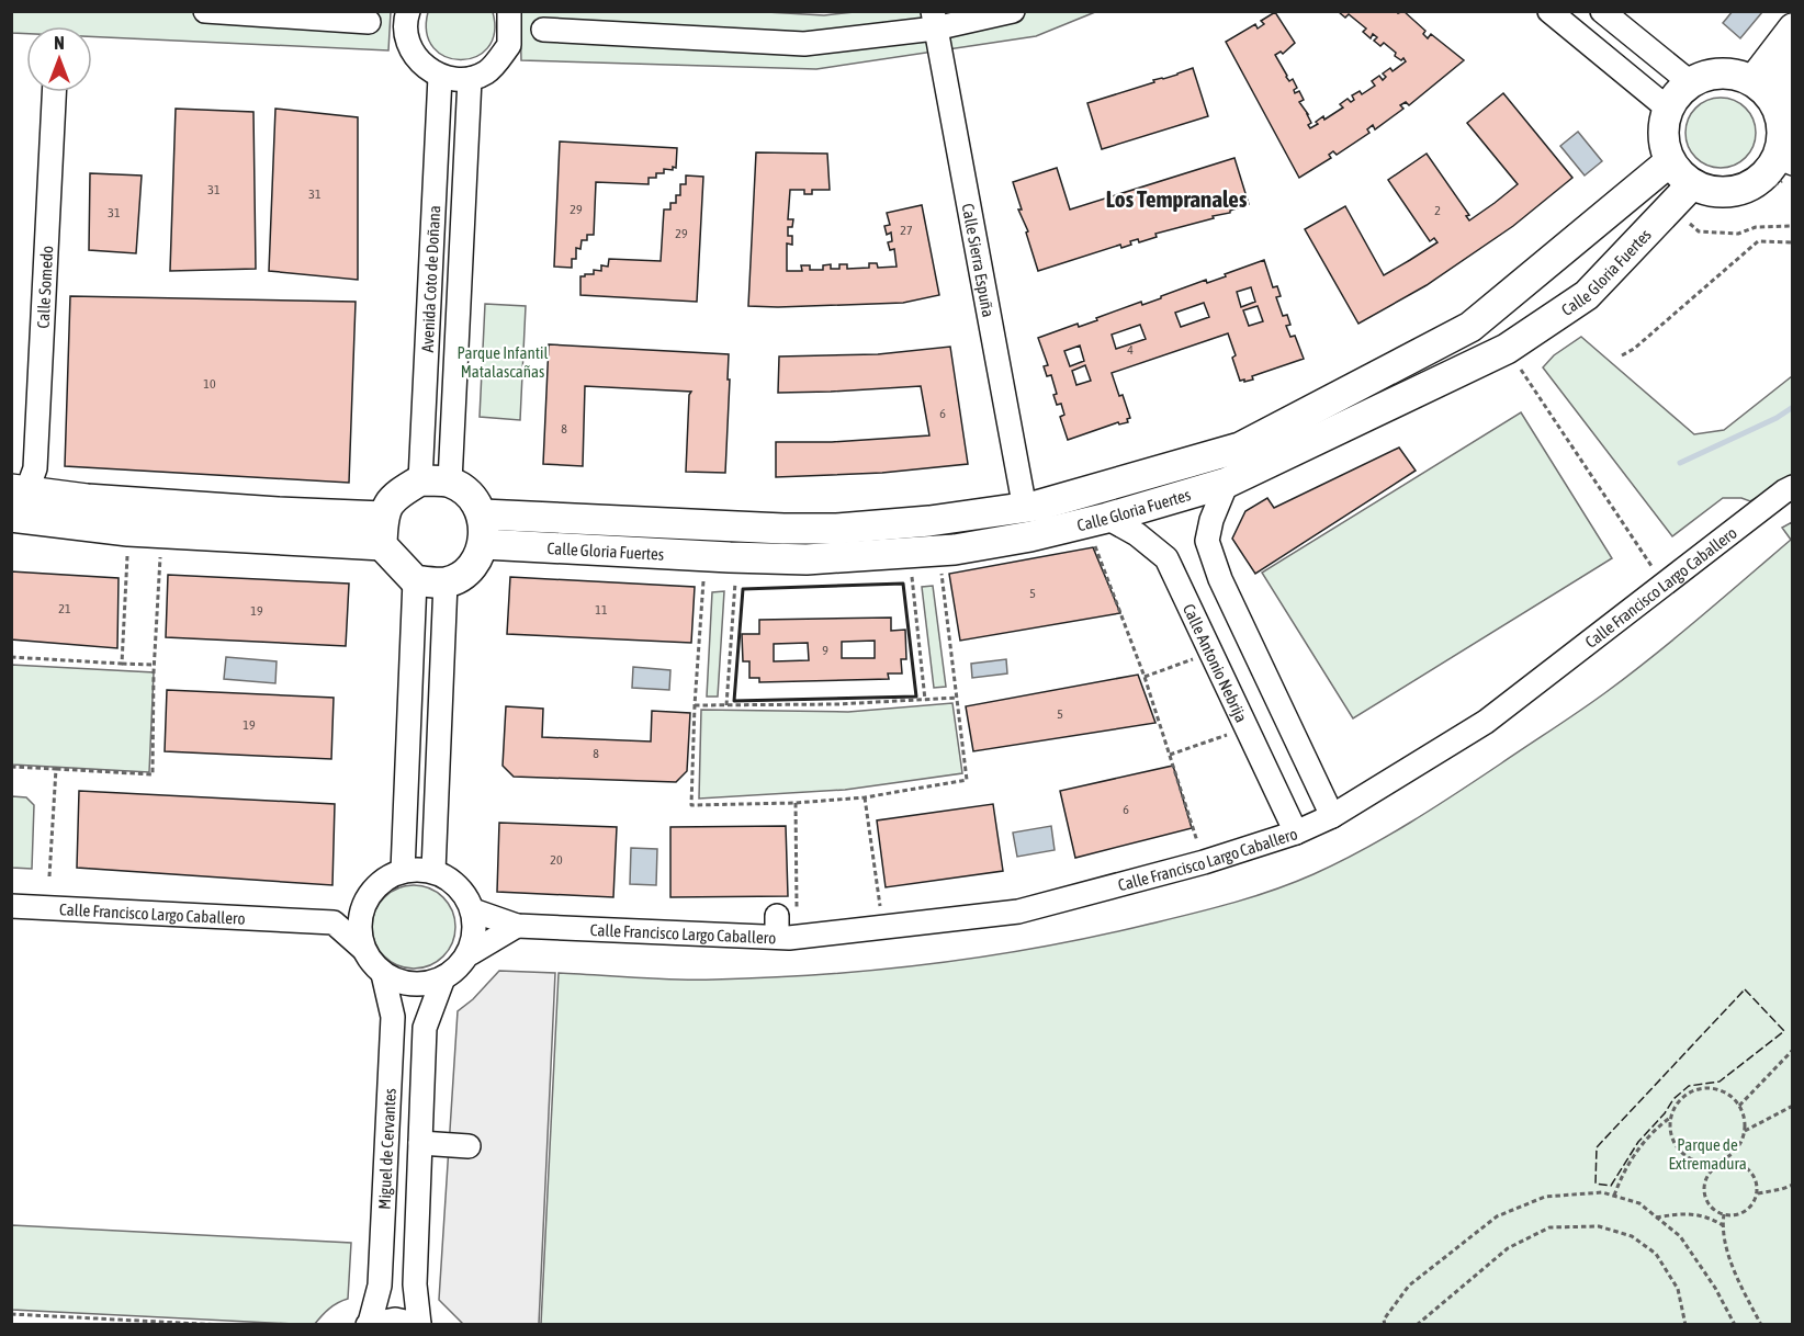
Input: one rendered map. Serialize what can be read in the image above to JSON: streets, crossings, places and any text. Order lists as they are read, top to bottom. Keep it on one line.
{"streets":{"main road":["Calle Gloria Fuertes"],"street":["Calle Sierra Espuña","Avenida Coto de Doñana","Calle Somedo","Calle Francisco Largo Caballero","Calle Antonio Nebrija","Miguel de Cervantes"]},"crossings":[["Calle Sierra Espuña","Calle Gloria Fuertes"],["Calle Gloria Fuertes","Avenida Coto de Doñana"],["Calle Gloria Fuertes","Calle Antonio Nebrija"],["Calle Francisco Largo Caballero","Calle Antonio Nebrija"],["Calle Francisco Largo Caballero","Miguel de Cervantes"]],"districts":["Los Tempranales"],"parks":["Parque Infantil Matalascañas","Parque de Extremadura"],"house_numbers":["31","31","29","2","31","27","29","4","10","6","8","5","21","11","19","9","5","19","8","6","20"],"north":"top"}
